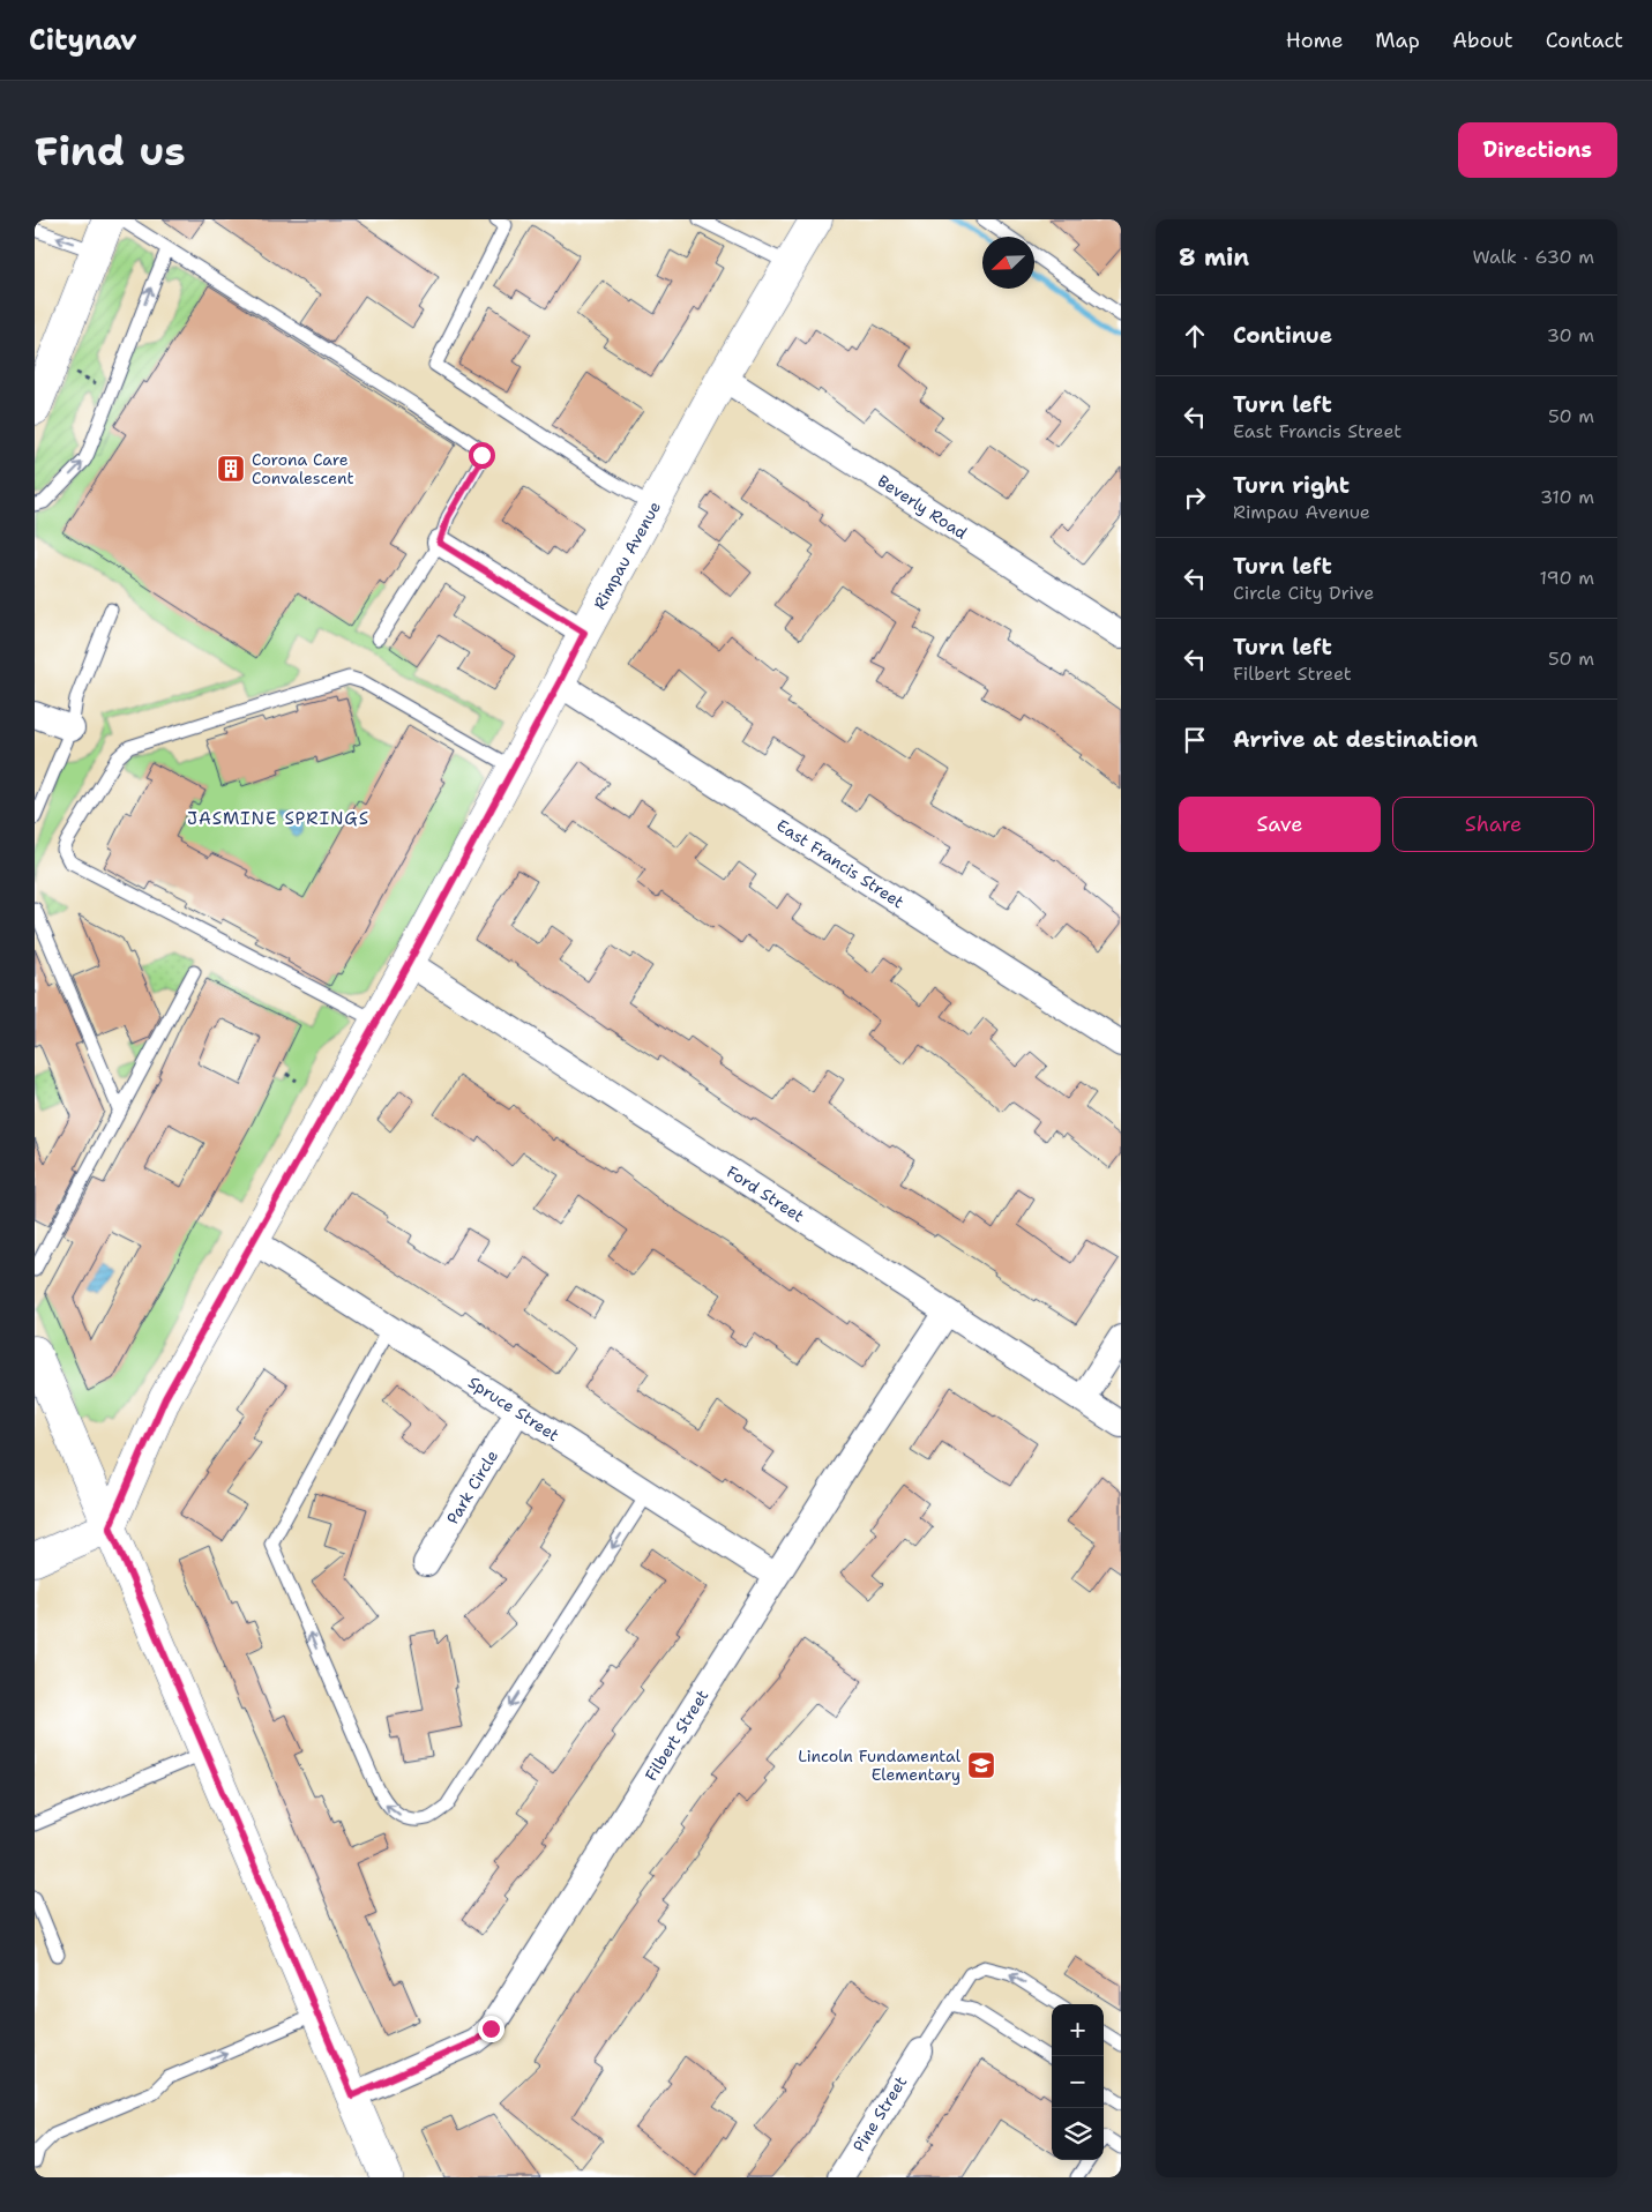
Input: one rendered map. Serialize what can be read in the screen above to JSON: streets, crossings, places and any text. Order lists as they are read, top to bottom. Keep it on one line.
{"streets":{"main road":["Rimpau Avenue"],"street":["Beverly Road","East Francis Street","Ford Street","Spruce Street","Park Circle","Filbert Street","Pine Street"]},"crossings":[["Beverly Road","Rimpau Avenue"],["Rimpau Avenue","East Francis Street"],["Rimpau Avenue","Ford Street"],["Rimpau Avenue","Spruce Street"],["Ford Street","Filbert Street"],["Spruce Street","Park Circle"],["Spruce Street","Filbert Street"]],"districts":["JASMINE SPRINGS"],"places":{"building":["Corona Care Convalescent"],"school or university":["Lincoln Fundamental Elementary"]},"north":"bottom left","page":{"header":"Citynav","nav":["Home","Map","About","Contact"],"buttons":["Directions",["Save","Share"]],"title":"Find us","heading":["8 min","Walk · 630 m"],"list":[["Continue","30 m"],["Turn left","East Francis Street","50 m"],["Turn right","Rimpau Avenue","310 m"],["Turn left","Circle City Drive","190 m"],["Turn left","Filbert Street","50 m"],"Arrive at destination"],"map_buttons":["+","−"]}}
